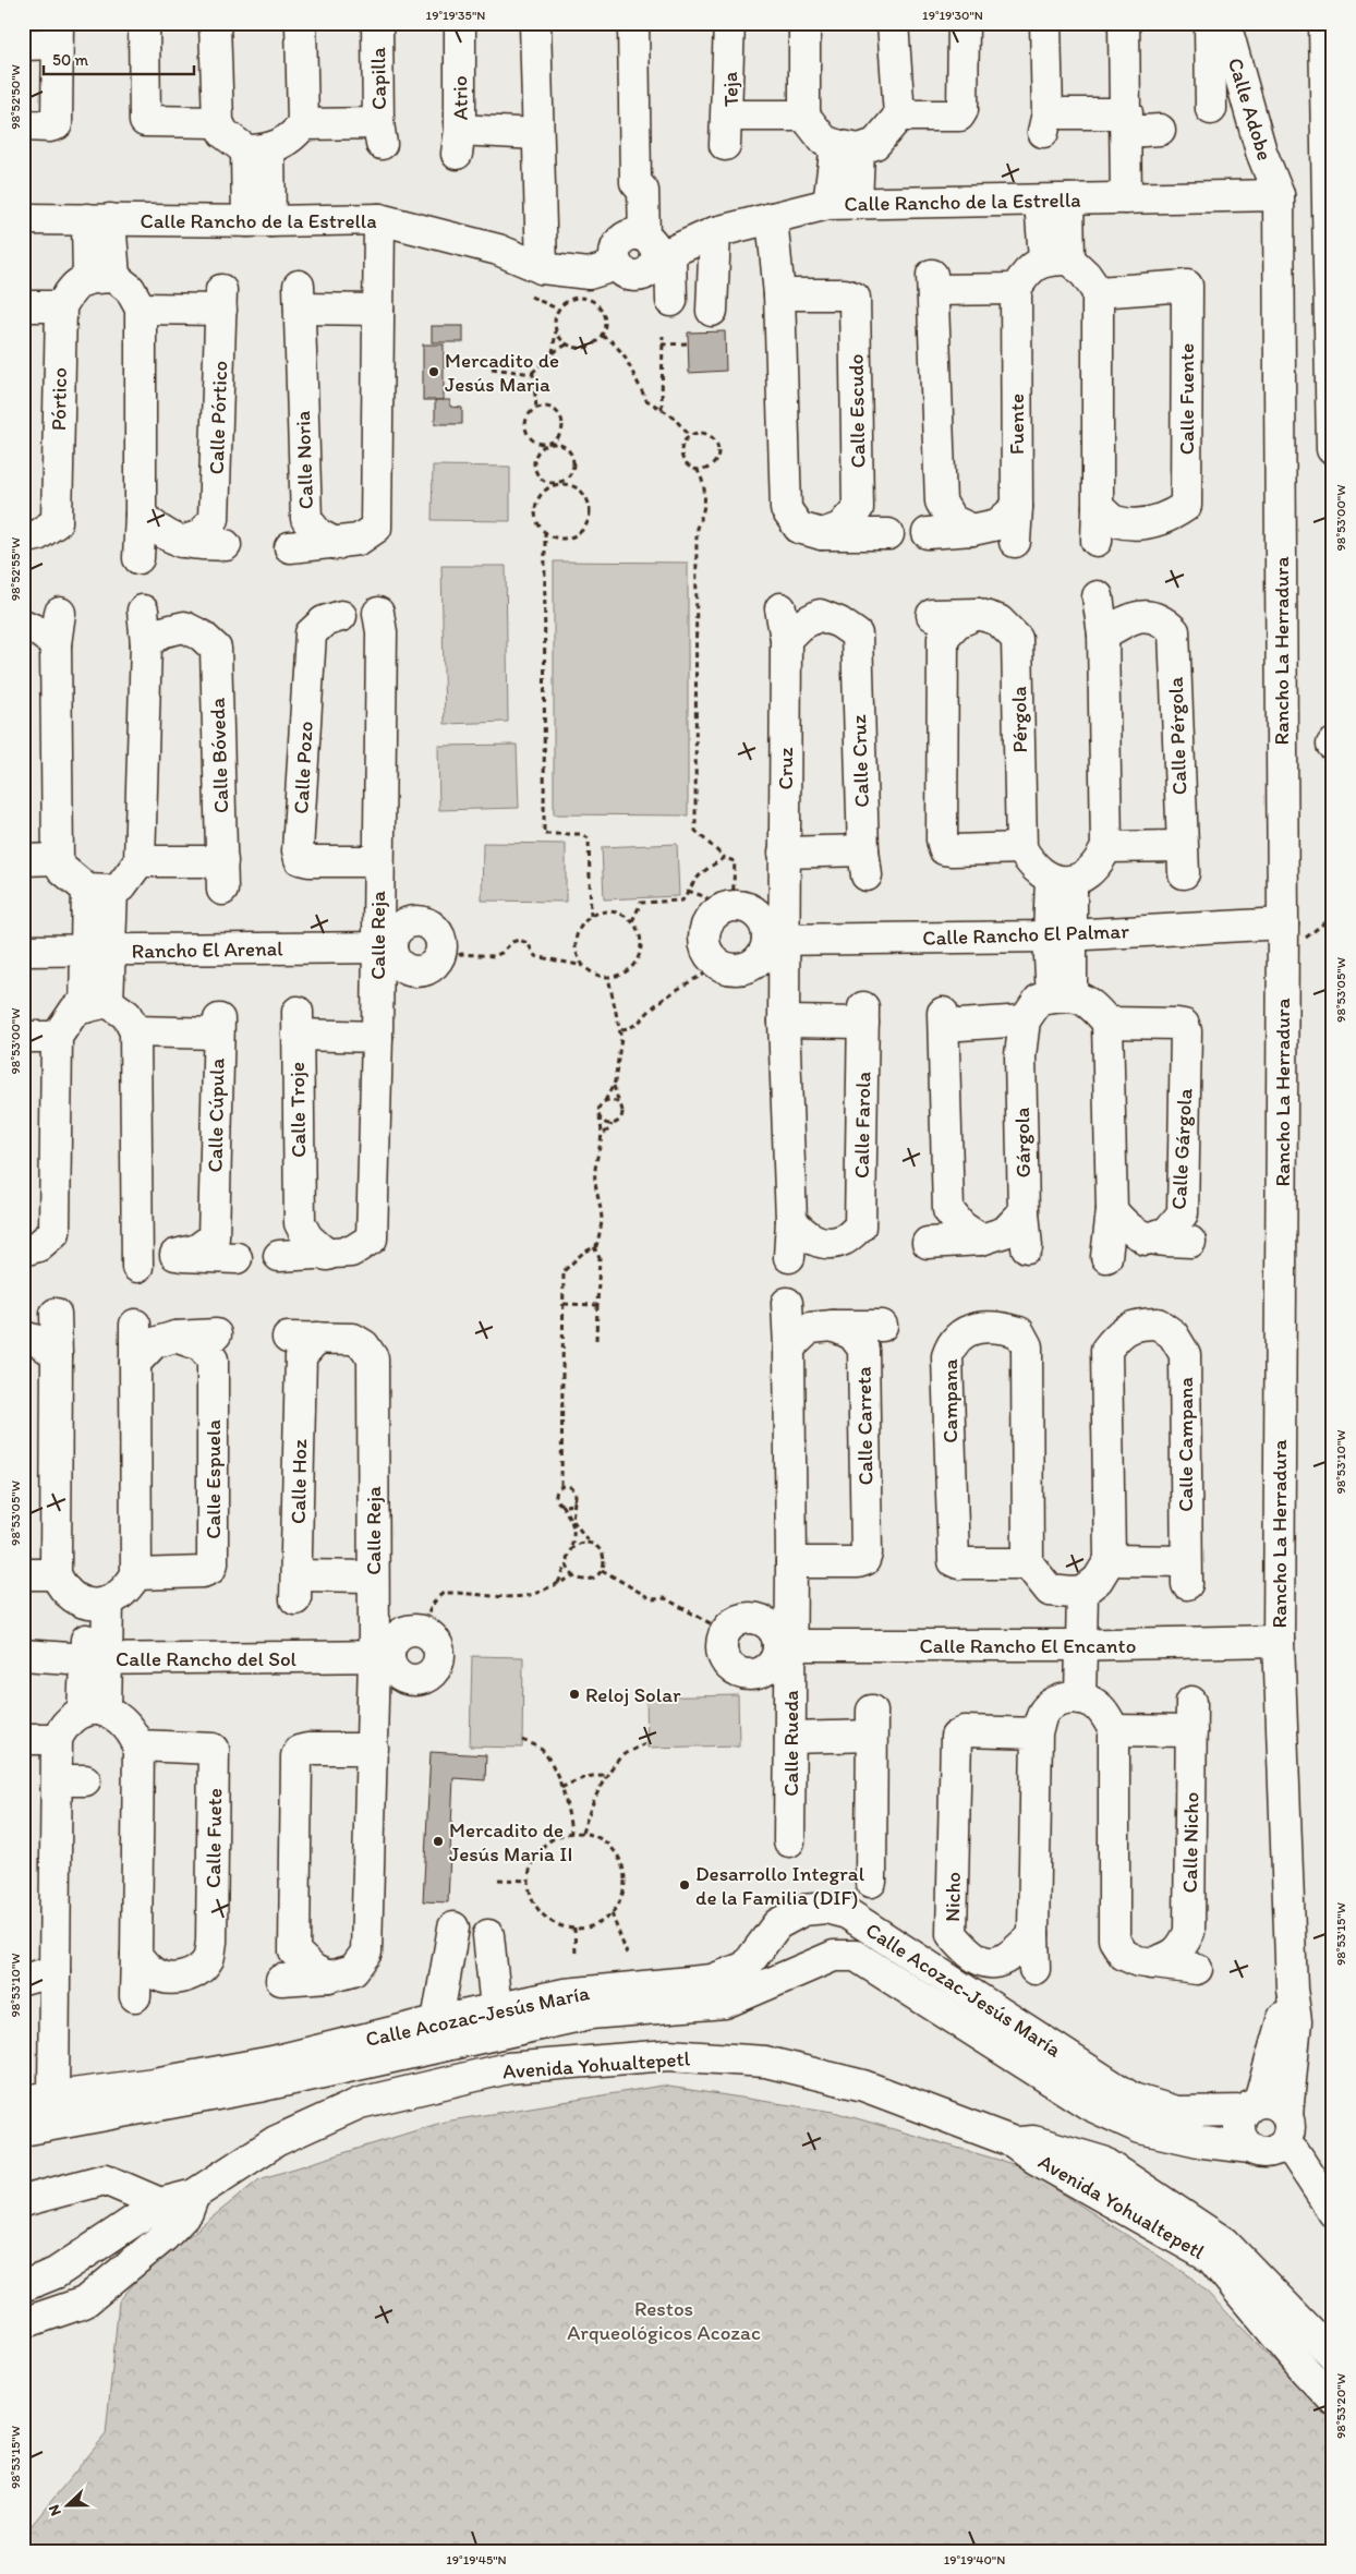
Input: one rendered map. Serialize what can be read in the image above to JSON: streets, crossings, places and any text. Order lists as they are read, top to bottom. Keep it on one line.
{"streets":{"street":["Capilla","Teja","Atrio","Calle Adobe","Calle Rancho de la Estrella","Pórtico","Calle Fuente","Calle Escudo","Calle Pórtico","Fuente","Calle Noria","Rancho La Herradura","Pérgola","Calle Pérgola","Calle Bóveda","Calle Cruz","Calle Pozo","Cruz","Calle Rancho El Palmar","Calle Reja","Rancho El Arenal","Calle Troje","Calle Cúpula","Calle Farola","Gárgola","Calle Gárgola","Campana","Calle Carreta","Calle Campana","Calle Espuela","Calle Hoz","Calle Rancho El Encanto","Calle Rancho del Sol","Calle Rueda","Calle Fuete","Calle Nicho","Nicho","Calle Acozac-Jesús María","Avenida Yohualtepetl"]},"crossings":[["Calle Adobe","Calle Rancho de la Estrella"],["Calle Adobe","Rancho La Herradura"],["Calle Rancho de la Estrella","Rancho La Herradura"],["Rancho La Herradura","Calle Rancho El Palmar"],["Rancho La Herradura","Calle Rancho El Encanto"],["Rancho La Herradura","Calle Acozac-Jesús María"],["Calle Cruz","Cruz"],["Calle Pozo","Calle Reja"],["Cruz","Calle Rancho El Palmar"],["Calle Reja","Rancho El Arenal"],["Calle Reja","Calle Troje"],["Calle Reja","Calle Hoz"],["Calle Reja","Calle Rancho del Sol"],["Calle Carreta","Calle Rueda"],["Calle Rancho El Encanto","Calle Rueda"]],"parks":["Restos Arqueológicos Acozac"],"places":["Mercadito de Jesús Maria","Reloj Solar","Mercadito de Jesús Maria II","Desarrollo Integral de la Familia (DIF)"],"scale_bar":"50 m","north":"left","coordinates":["19°19'35\"N","19°19'30\"N","98°52'50\"W","98°53'00\"W","98°52'55\"W","98°53'05\"W","98°53'10\"W","98°53'15\"W","98°53'20\"W","19°19'45\"N","19°19'40\"N"]}
